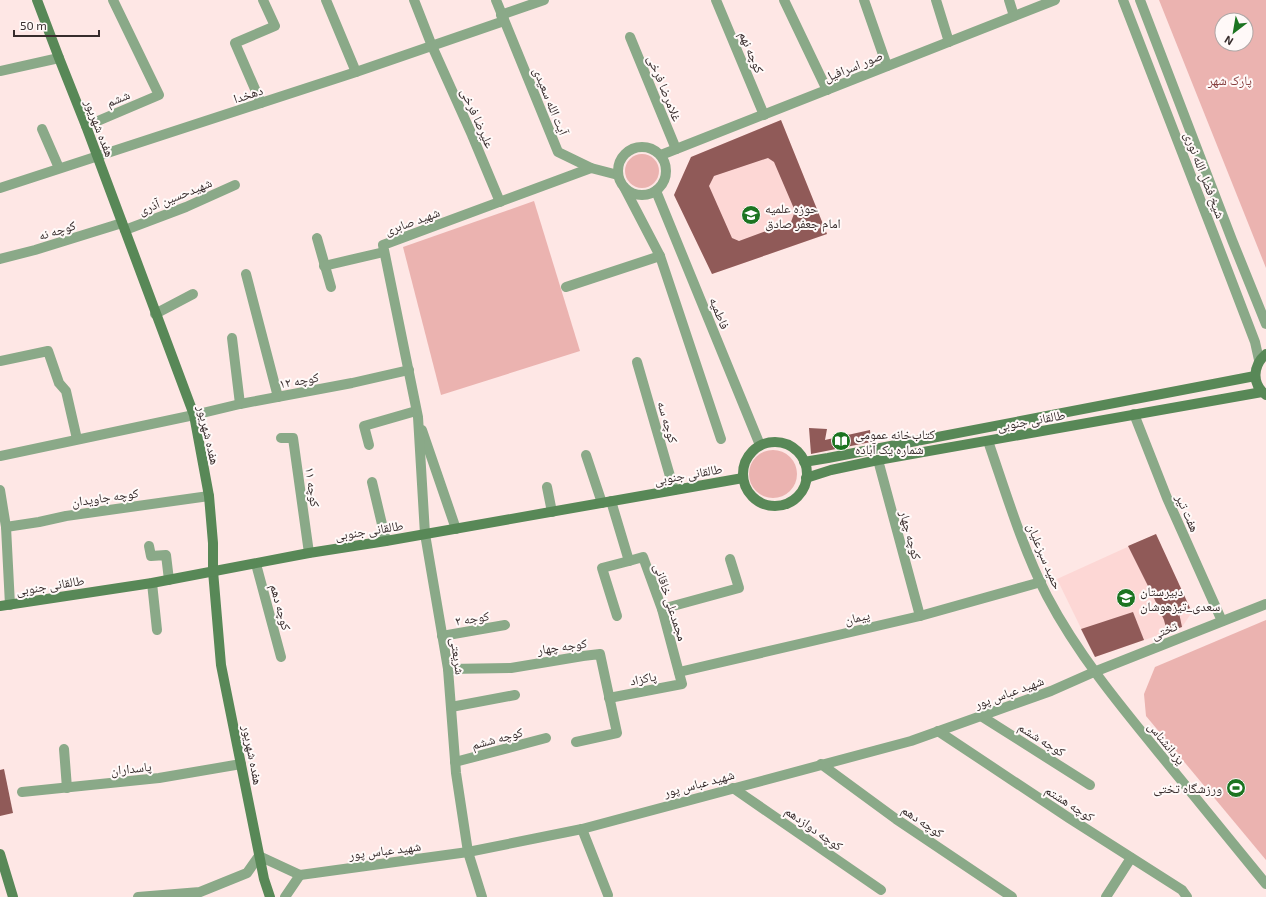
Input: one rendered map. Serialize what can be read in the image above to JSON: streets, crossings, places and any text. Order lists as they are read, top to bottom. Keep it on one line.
{"streets":{"main road":["هفده شهریور","طالقانی جنوبی"],"street":["کوچه نهم","صور اسرافیل","غلامرضا فرخی","دهخدا","ششم","آیت الله سعیدی","علیرضا فرخی","شیخ فضل الله نوری","شهیدحسین آذری","شهید صابری","کوچه نه","فاطمیه","کوچه ۱۲","کوچه سه","کوچه ۱۱","کوچه جاویدان","هفت تیر","کوچه چهار","حمید سبزعلیان","مجمدعلی خاقانی","کوچه دهم","پیمان","کوجه ۲","تختی","کوجه چهار","شریعتی","پاکزاد","شهید عباس پور","کوچه ششم","کوجه ششم","یزدانشناس","پاسداران","کوچه هشتم","کوچه دوازدهم"]},"crossings":[["کوچه نهم","صور اسرافیل"],["صور اسرافیل","غلامرضا فرخی"],["صور اسرافیل","آیت الله سعیدی"],["صور اسرافیل","فاطمیه"],["دهخدا","آیت الله سعیدی"],["دهخدا","علیرضا فرخی"],["دهخدا","هفده شهریور"],["ششم","هفده شهریور"],["آیت الله سعیدی","شهید صابری"],["آیت الله سعیدی","فاطمیه"],["علیرضا فرخی","شهید صابری"],["هفده شهریور","شهیدحسین آذری"],["هفده شهریور","کوچه نه"],["هفده شهریور","کوچه ۱۲"],["هفده شهریور","طالقانی جنوبی"],["هفده شهریور","کوچه جاویدان"],["هفده شهریور","پاسداران"],["شهیدحسین آذری","کوچه نه"],["شهید صابری","کوچه ۱۲"],["شهید صابری","شریعتی"],["فاطمیه","طالقانی جنوبی"],["طالقانی جنوبی","کوچه سه"],["طالقانی جنوبی","کوچه ۱۱"],["طالقانی جنوبی","هفت تیر"],["طالقانی جنوبی","کوچه چهار"],["طالقانی جنوبی","حمید سبزعلیان"],["طالقانی جنوبی","کوچه دهم"],["طالقانی جنوبی","شریعتی"],["هفت تیر","تختی"],["کوچه چهار","پیمان"],["حمید سبزعلیان","پیمان"],["حمید سبزعلیان","تختی"],["حمید سبزعلیان","شهید عباس پور"],["حمید سبزعلیان","یزدانشناس"],["مجمدعلی خاقانی","پیمان"],["مجمدعلی خاقانی","پاکزاد"],["کوچه دهم","شهید عباس پور"],["کوجه ۲","شریعتی"],["تختی","شهید عباس پور"],["تختی","یزدانشناس"],["کوجه چهار","شریعتی"],["کوجه چهار","پاکزاد"],["شریعتی","شهید عباس پور"],["شریعتی","کوچه ششم"],["شهید عباس پور","کوجه ششم"],["شهید عباس پور","یزدانشناس"],["شهید عباس پور","کوچه هشتم"],["شهید عباس پور","کوچه دوازدهم"]],"parks":["پارک شهر"],"places":{"school or university":["حوزه علمیه امام جعفر صادق","دبیرستان سعدی_تیزهوشان"],"library":["کتاب‌خانه عمومی شماره یک آباده"],"sports":["ورزشگاه تختی"]},"scale_bar":"50 m","north":"bottom left"}
